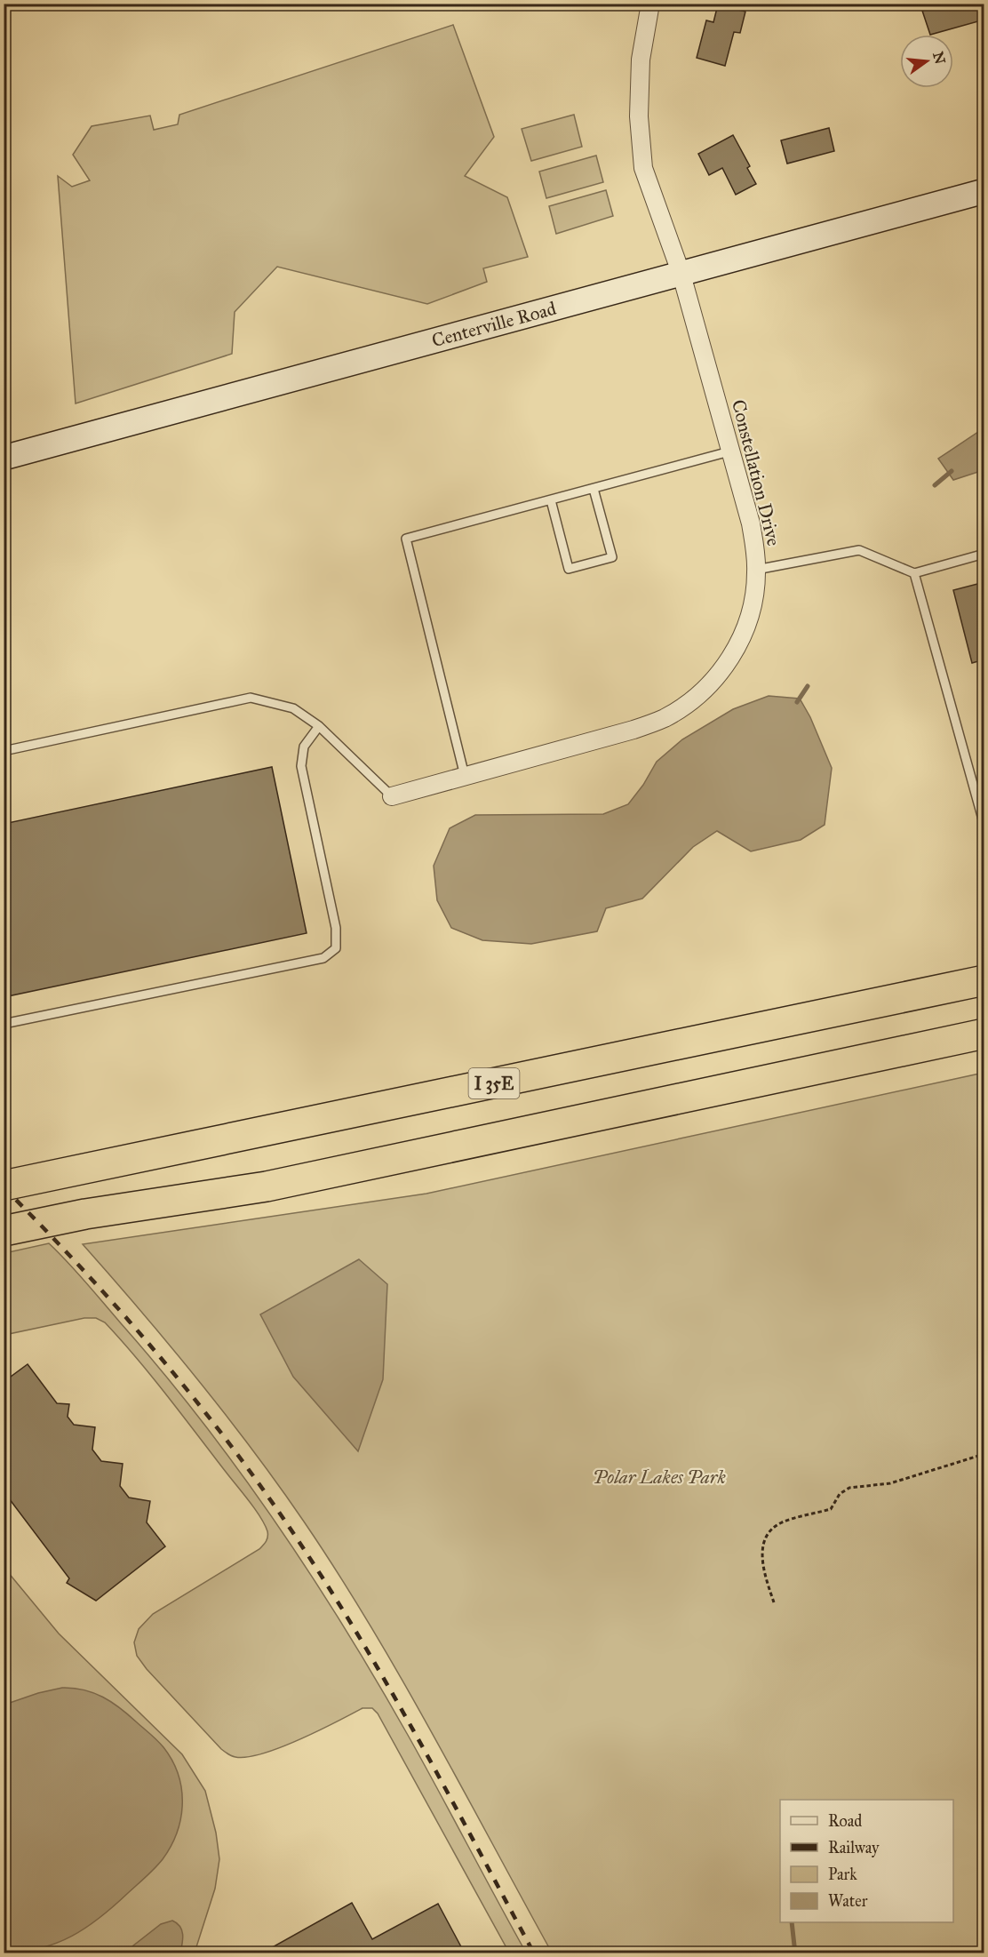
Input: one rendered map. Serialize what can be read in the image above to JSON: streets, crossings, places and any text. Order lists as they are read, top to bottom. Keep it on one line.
{"streets":{"highway":["I 35E"],"main road":["Centerville Road"],"street":["Constellation Drive"]},"crossings":[["Centerville Road","Constellation Drive"]],"parks":["Polar Lakes Park"],"legend":["Road","Railway","Park","Water"],"north":"right"}
